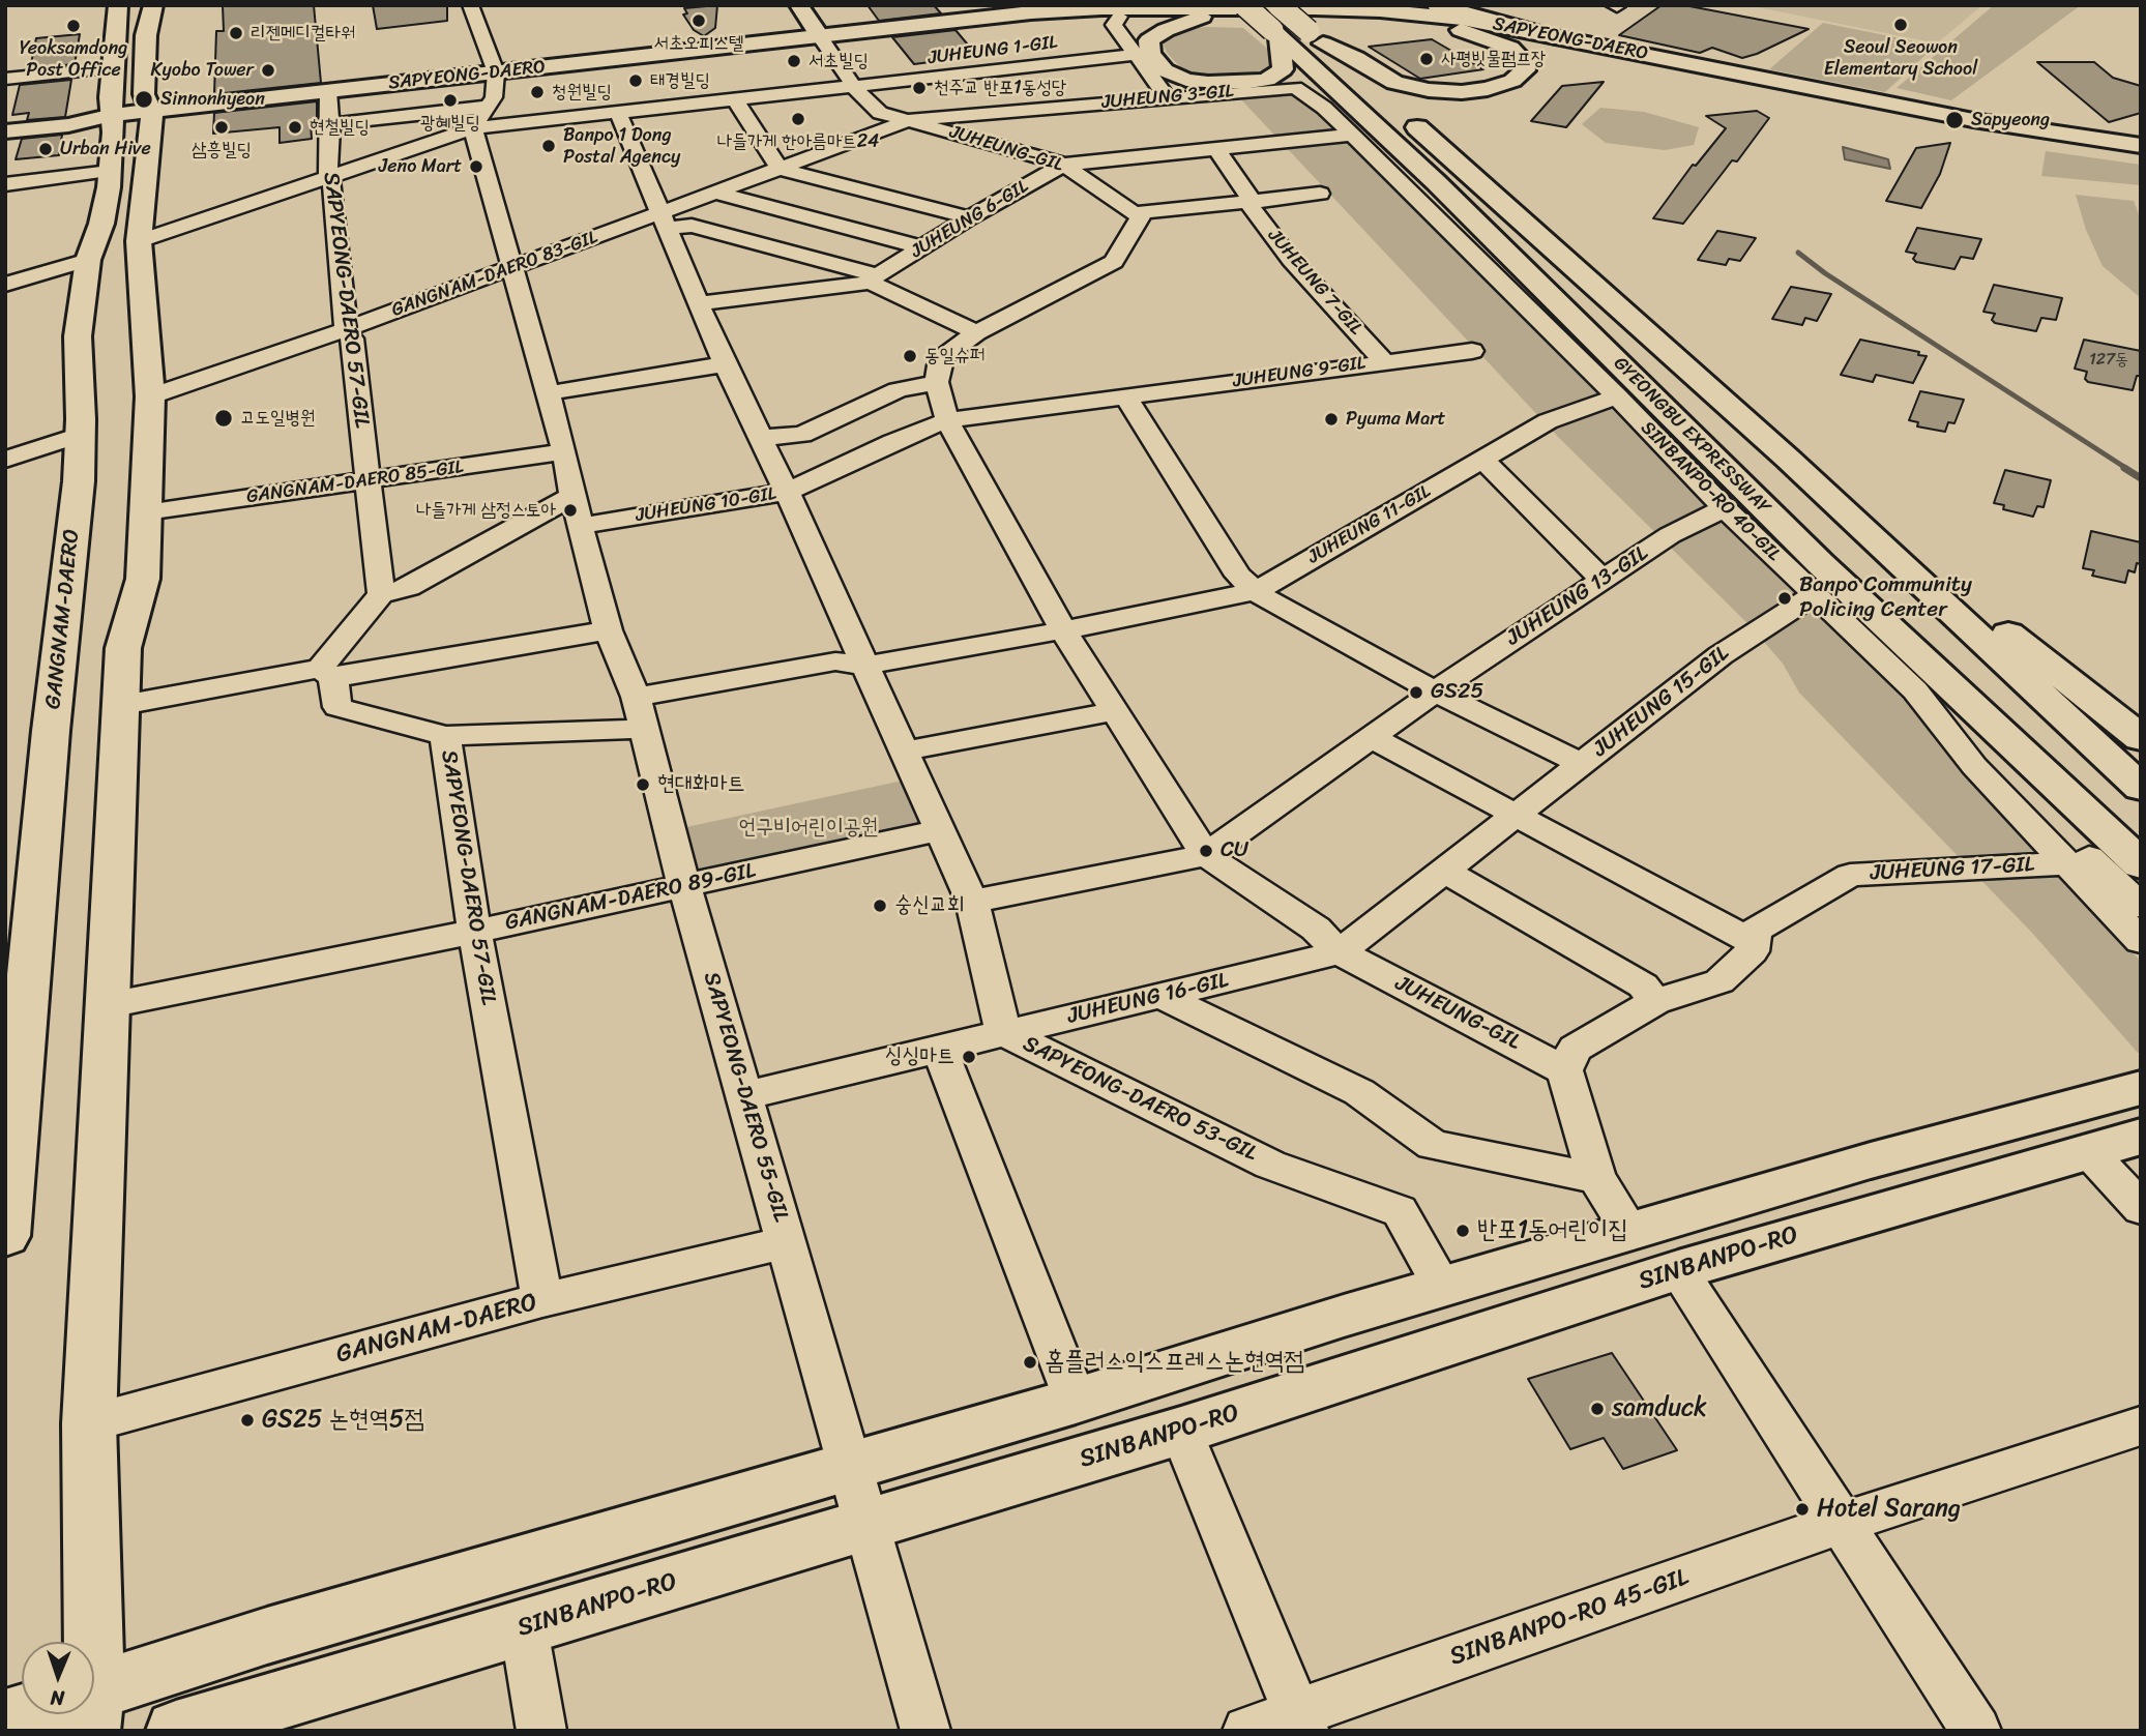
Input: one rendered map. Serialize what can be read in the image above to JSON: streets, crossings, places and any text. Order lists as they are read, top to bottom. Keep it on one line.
{"streets":{"main road":["SAPYEONG-DAERO","GYEONGBU EXPRESSWAY","GANGNAM-DAERO","SINBANPO-RO"],"street":["JUHEUNG 1-GIL","JUHEUNG 3-GIL","JUHEUNG-GIL","JUHEUNG 6-GIL","GANGNAM-DAERO 83-GIL","JUHEUNG 7-GIL","SAPYEONG-DAERO 57-GIL","JUHEUNG 9-GIL","GANGNAM-DAERO 85-GIL","SINBANPO-RO 40-GIL","JUHEUNG 10-GIL","JUHEUNG 11-GIL","JUHEUNG 13-GIL","JUHEUNG 15-GIL","JUHEUNG 17-GIL","GANGNAM-DAERO 89-GIL","JUHEUNG 16-GIL","SAPYEONG-DAERO 55-GIL","SAPYEONG-DAERO 53-GIL","SINBANPO-RO 45-GIL"]},"crossings":[["SAPYEONG-DAERO","JUHEUNG-GIL"],["SAPYEONG-DAERO","SAPYEONG-DAERO 57-GIL"],["SAPYEONG-DAERO","GANGNAM-DAERO"],["SAPYEONG-DAERO","SAPYEONG-DAERO 55-GIL"],["JUHEUNG 1-GIL","JUHEUNG-GIL"],["JUHEUNG 1-GIL","SAPYEONG-DAERO 55-GIL"],["JUHEUNG 1-GIL","SAPYEONG-DAERO 53-GIL"],["JUHEUNG 3-GIL","JUHEUNG-GIL"],["JUHEUNG 3-GIL","GANGNAM-DAERO 83-GIL"],["JUHEUNG 3-GIL","SINBANPO-RO 40-GIL"],["JUHEUNG-GIL","JUHEUNG 6-GIL"],["JUHEUNG-GIL","GANGNAM-DAERO 83-GIL"],["JUHEUNG-GIL","JUHEUNG 7-GIL"],["JUHEUNG-GIL","JUHEUNG 9-GIL"],["JUHEUNG-GIL","JUHEUNG 10-GIL"],["JUHEUNG-GIL","JUHEUNG 11-GIL"],["JUHEUNG-GIL","JUHEUNG 13-GIL"],["JUHEUNG-GIL","JUHEUNG 15-GIL"],["JUHEUNG-GIL","JUHEUNG 17-GIL"],["JUHEUNG-GIL","JUHEUNG 16-GIL"],["JUHEUNG 6-GIL","SAPYEONG-DAERO 53-GIL"],["GANGNAM-DAERO 83-GIL","SAPYEONG-DAERO 57-GIL"],["GANGNAM-DAERO 83-GIL","SAPYEONG-DAERO 55-GIL"],["GANGNAM-DAERO 83-GIL","SAPYEONG-DAERO 53-GIL"],["JUHEUNG 7-GIL","JUHEUNG 9-GIL"],["SAPYEONG-DAERO 57-GIL","GANGNAM-DAERO 85-GIL"],["SAPYEONG-DAERO 57-GIL","GANGNAM-DAERO"],["SAPYEONG-DAERO 57-GIL","GANGNAM-DAERO 89-GIL"],["JUHEUNG 9-GIL","JUHEUNG 10-GIL"],["GANGNAM-DAERO 85-GIL","SAPYEONG-DAERO 55-GIL"],["SINBANPO-RO 40-GIL","JUHEUNG 11-GIL"],["SINBANPO-RO 40-GIL","JUHEUNG 13-GIL"],["SINBANPO-RO 40-GIL","JUHEUNG 15-GIL"],["SINBANPO-RO 40-GIL","JUHEUNG 17-GIL"],["JUHEUNG 10-GIL","SAPYEONG-DAERO 55-GIL"],["JUHEUNG 10-GIL","SAPYEONG-DAERO 53-GIL"],["GANGNAM-DAERO","SAPYEONG-DAERO 55-GIL"],["JUHEUNG 15-GIL","JUHEUNG 16-GIL"],["GANGNAM-DAERO 89-GIL","SAPYEONG-DAERO 55-GIL"],["GANGNAM-DAERO 89-GIL","SAPYEONG-DAERO 53-GIL"],["JUHEUNG 16-GIL","SAPYEONG-DAERO 55-GIL"],["JUHEUNG 16-GIL","SAPYEONG-DAERO 53-GIL"],["SAPYEONG-DAERO 55-GIL","SINBANPO-RO"]],"parks":["언구비어린이공원"],"places":["서초오피스텔","Seoul Seowon Elementary School","Yeoksamdong Post Office","리젠메디컬타워","사평빗물펌프장","서초빌딩","Kyobo Tower","태경빌딩","천주교 반포1동성당","청원빌딩","Sinnonhyeon","광혜빌딩","나들가게 한아름마트24","Sapyeong","삼흥빌딩","현철빌딩","Banpo 1 Dong Postal Agency","Urban Hive","Jeno Mart","동일슈퍼","고도일병원","Pyuma Mart","나들가게 삼정스토아","Banpo Community Policing Center","GS25","현대화마트","CU","숭신교회","싱싱마트","반포1동어린이집","홈플러스익스프레스논현역점","samduck","GS25 논현역5점","Hotel Sarang"],"house_numbers":["127동"],"north":"bottom"}
